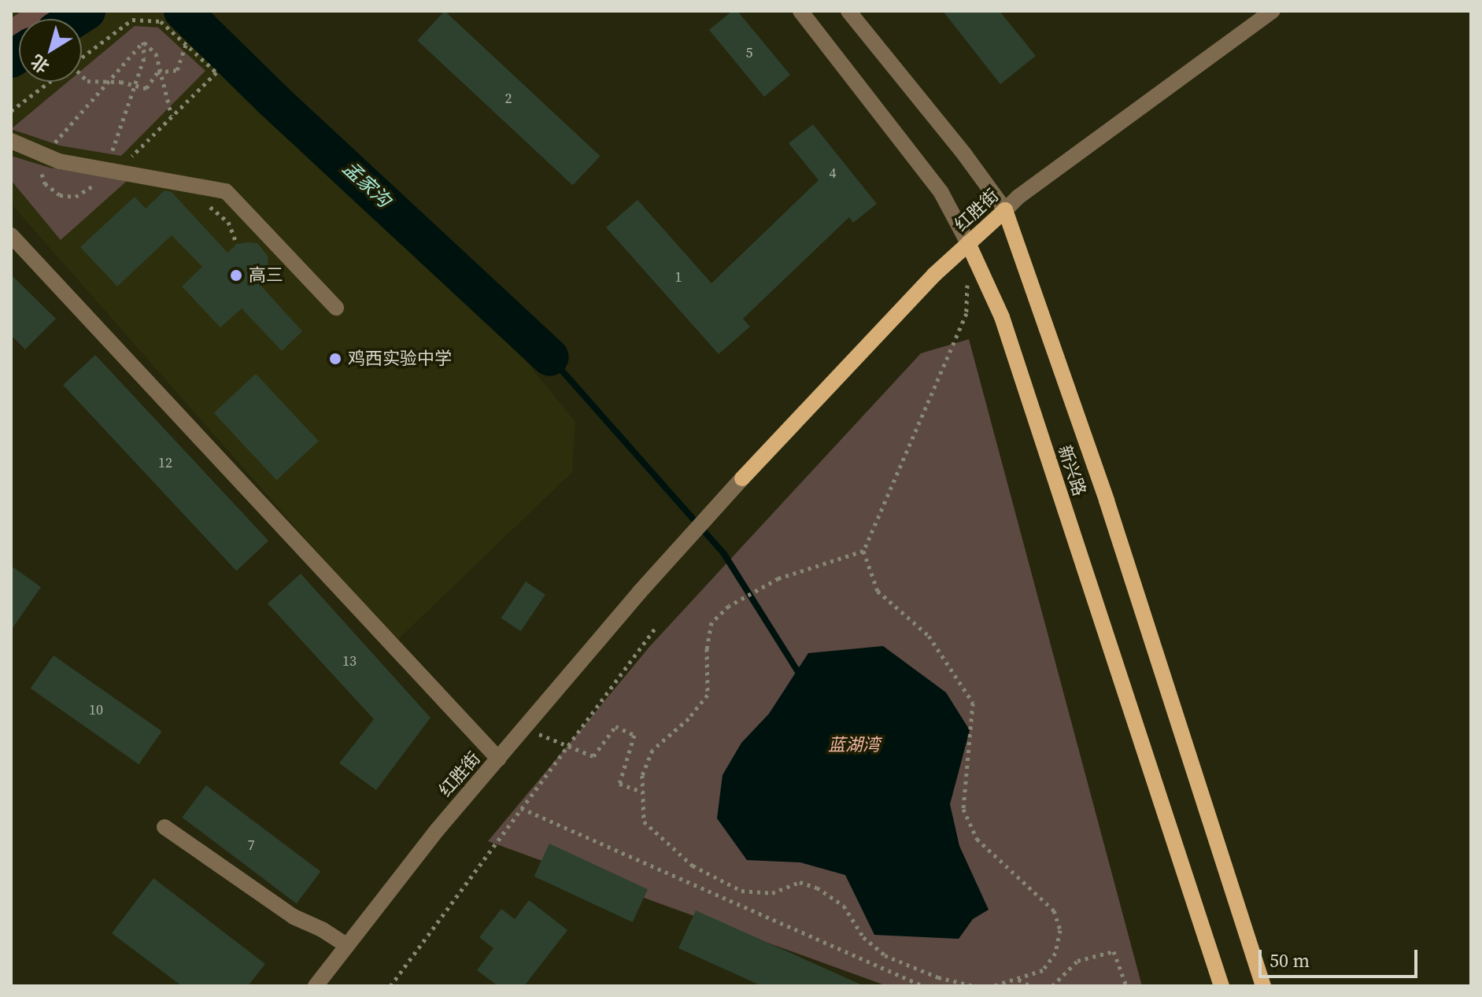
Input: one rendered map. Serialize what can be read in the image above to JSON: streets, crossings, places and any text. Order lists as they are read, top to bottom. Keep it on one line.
{"streets":{"main road":["红胜街","新兴路"]},"crossings":[["红胜街","新兴路"]],"water":["孟家沟"],"parks":["蓝湖湾"],"places":["高三","鸡西实验中学"],"house_numbers":["5","2","4","1","12","13","10","7"],"scale_bar":"50 m","north":"bottom left"}
